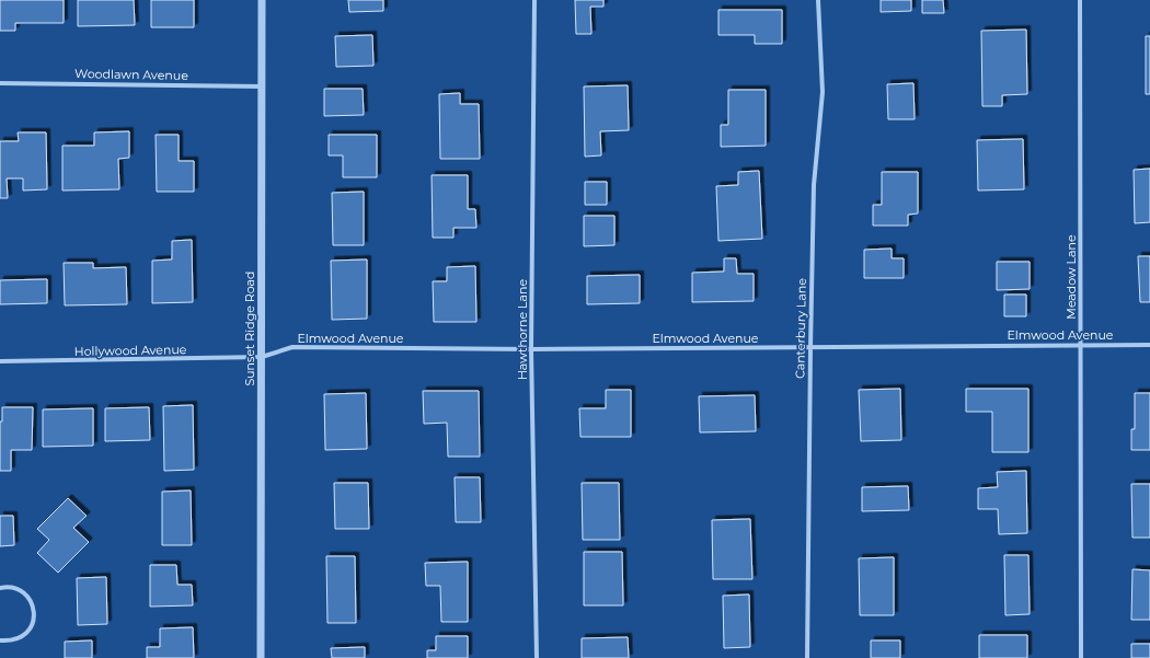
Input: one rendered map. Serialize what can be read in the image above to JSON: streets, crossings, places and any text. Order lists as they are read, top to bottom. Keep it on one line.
{"streets":{"street":["Woodlawn Avenue","Meadow Lane","Sunset Ridge Road","Canterbury Lane","Hawthorne Lane","Elmwood Avenue","Hollywood Avenue"]},"crossings":[["Woodlawn Avenue","Sunset Ridge Road"],["Meadow Lane","Elmwood Avenue"],["Sunset Ridge Road","Elmwood Avenue"],["Sunset Ridge Road","Hollywood Avenue"],["Canterbury Lane","Elmwood Avenue"],["Hawthorne Lane","Elmwood Avenue"],["Elmwood Avenue","Hollywood Avenue"]]}
